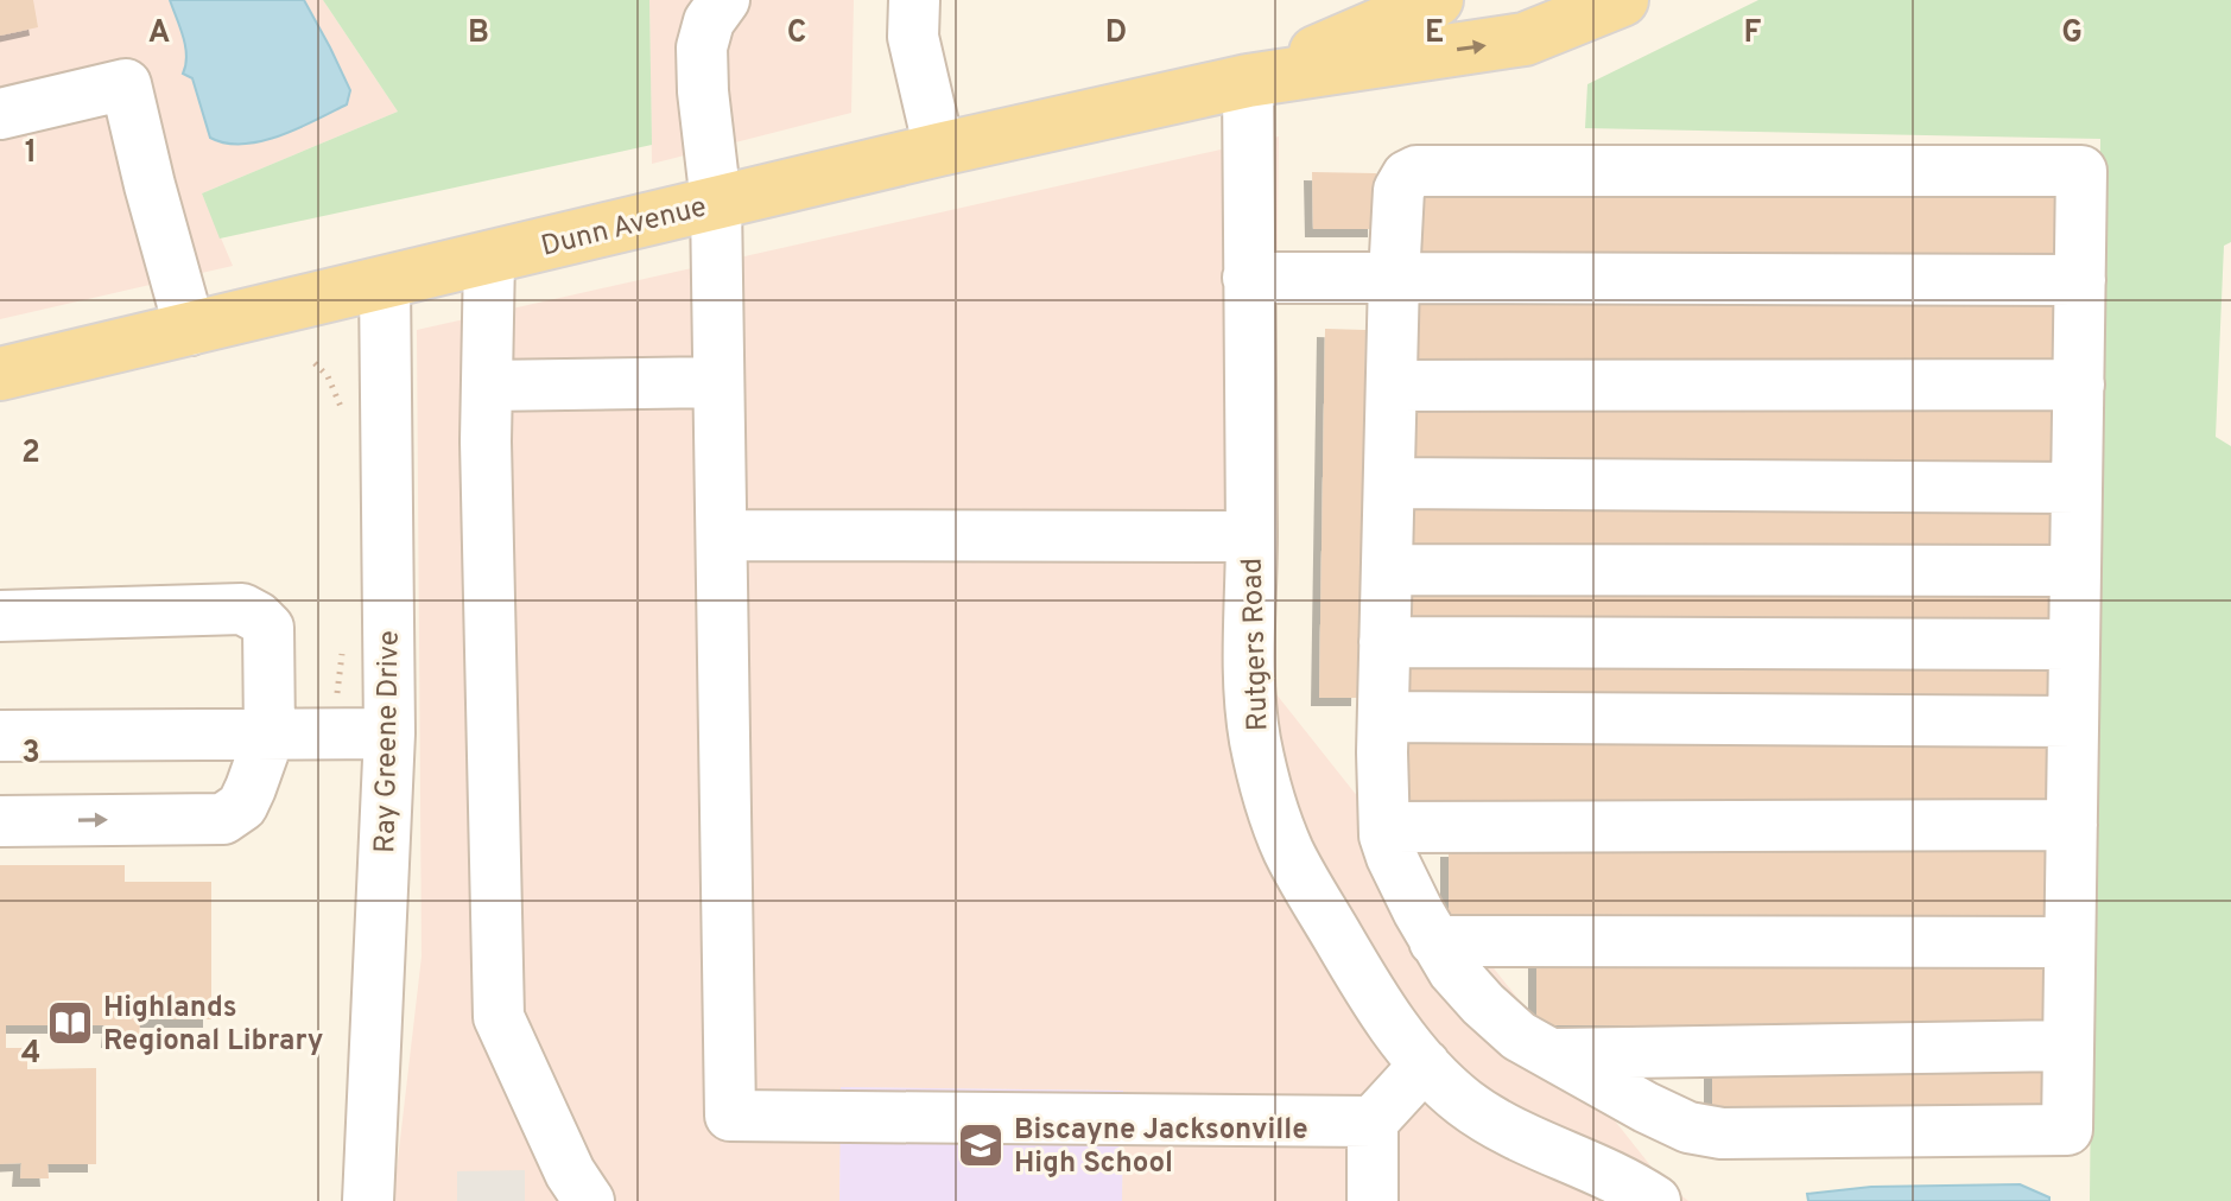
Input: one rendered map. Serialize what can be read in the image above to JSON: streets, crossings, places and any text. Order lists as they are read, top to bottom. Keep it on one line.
{"streets":{"main road":["Dunn Avenue"],"street":["Rutgers Road","Ray Greene Drive"]},"crossings":[["Dunn Avenue","Rutgers Road"],["Dunn Avenue","Ray Greene Drive"]],"places":{"library":["Highlands Regional Library"],"school or university":["Biscayne Jacksonville High School"]},"grid":{"columns":["A","B","C","D","E","F","G"],"rows":["1","2","3","4"]}}
